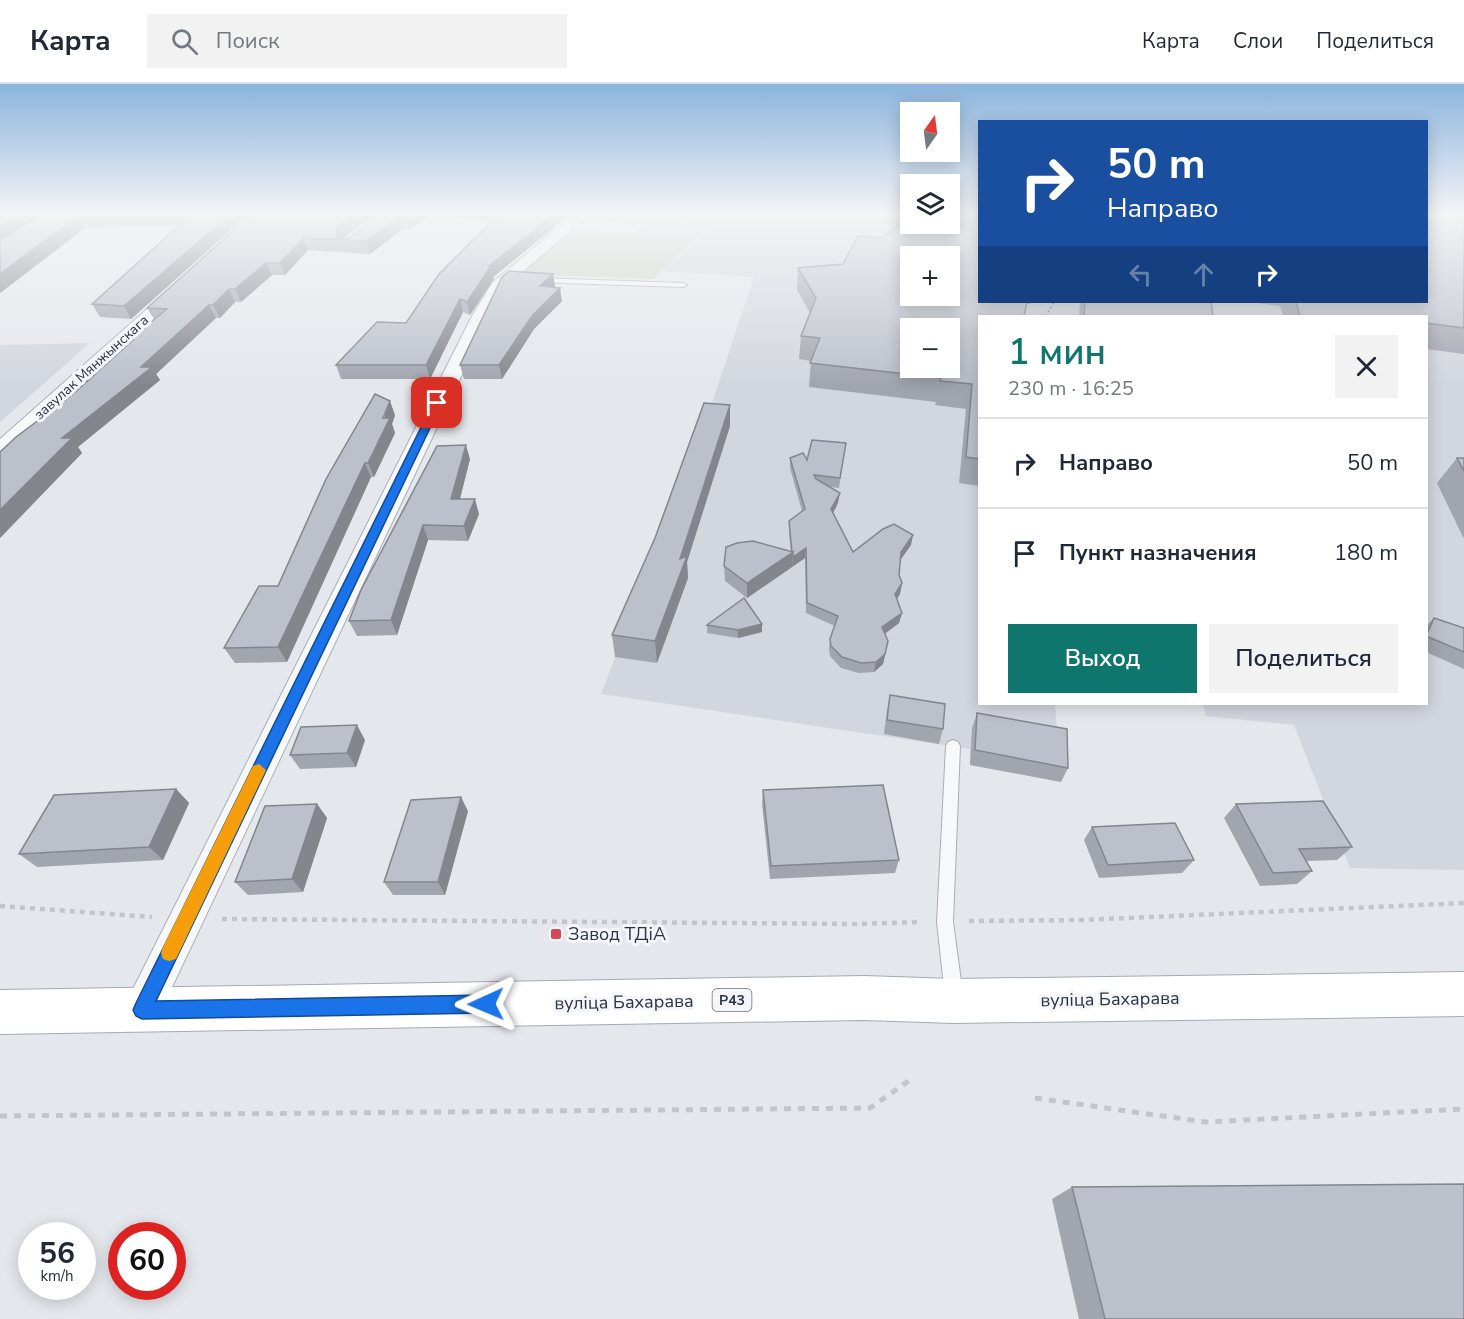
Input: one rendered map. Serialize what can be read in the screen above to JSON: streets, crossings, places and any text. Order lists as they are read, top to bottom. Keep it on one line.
{"streets":{"main road":["вуліца Бахарава","Р43"],"street":["завулак Мянжынскага"]},"places":{"transit":["Завод ТДіА"]},"north":"top","page":{"header":"Карта","search":"Поиск","nav":["Карта","Слои","Поделиться"],"map_buttons":["+","−"],"turn":["50 m","Направо"],"heading":["1 мин","230 m · 16:25"],"list":[{"name":"Направо","value":"50 m"},{"name":"Пункт назначения","value":"180 m"}],"buttons":["Выход","Поделиться"],"speed":"56 km/h","limit":"60"}}
